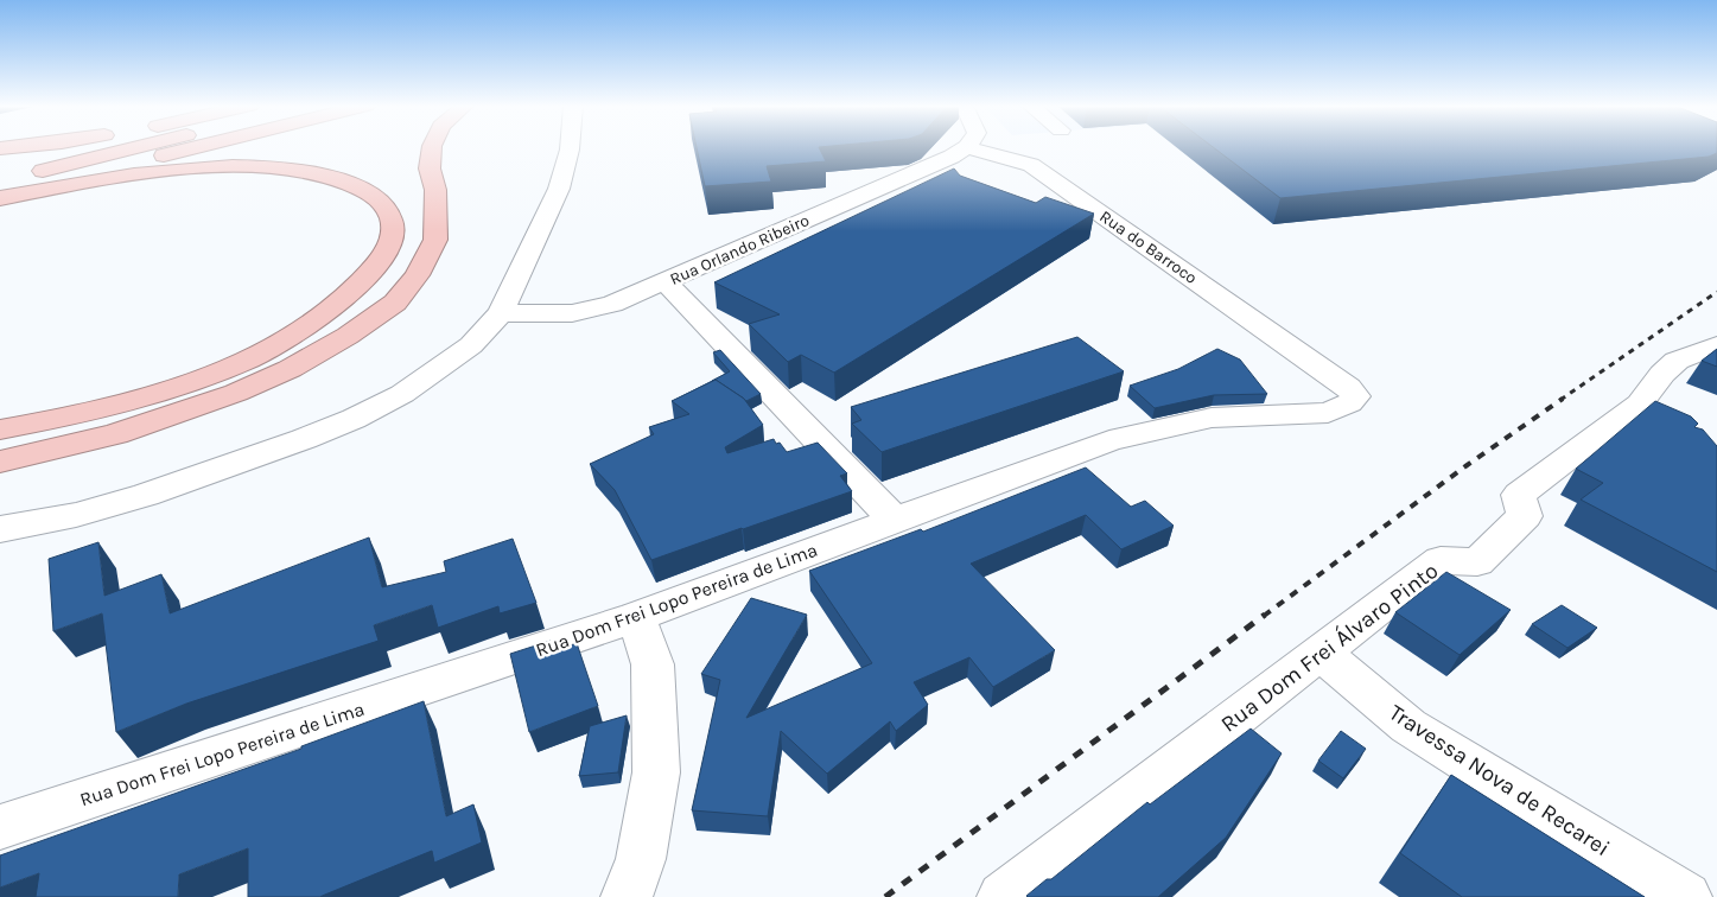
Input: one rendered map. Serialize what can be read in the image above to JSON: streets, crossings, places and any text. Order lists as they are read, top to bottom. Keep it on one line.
{"streets":{"street":["Rua do Barroco","Rua Orlando Ribeiro","Rua Dom Frei Lopo Pereira de Lima","Rua Dom Frei Álvaro Pinto","Travessa Nova de Recarei"]},"crossings":[["Rua do Barroco","Rua Dom Frei Lopo Pereira de Lima"],["Rua Dom Frei Álvaro Pinto","Travessa Nova de Recarei"]]}
